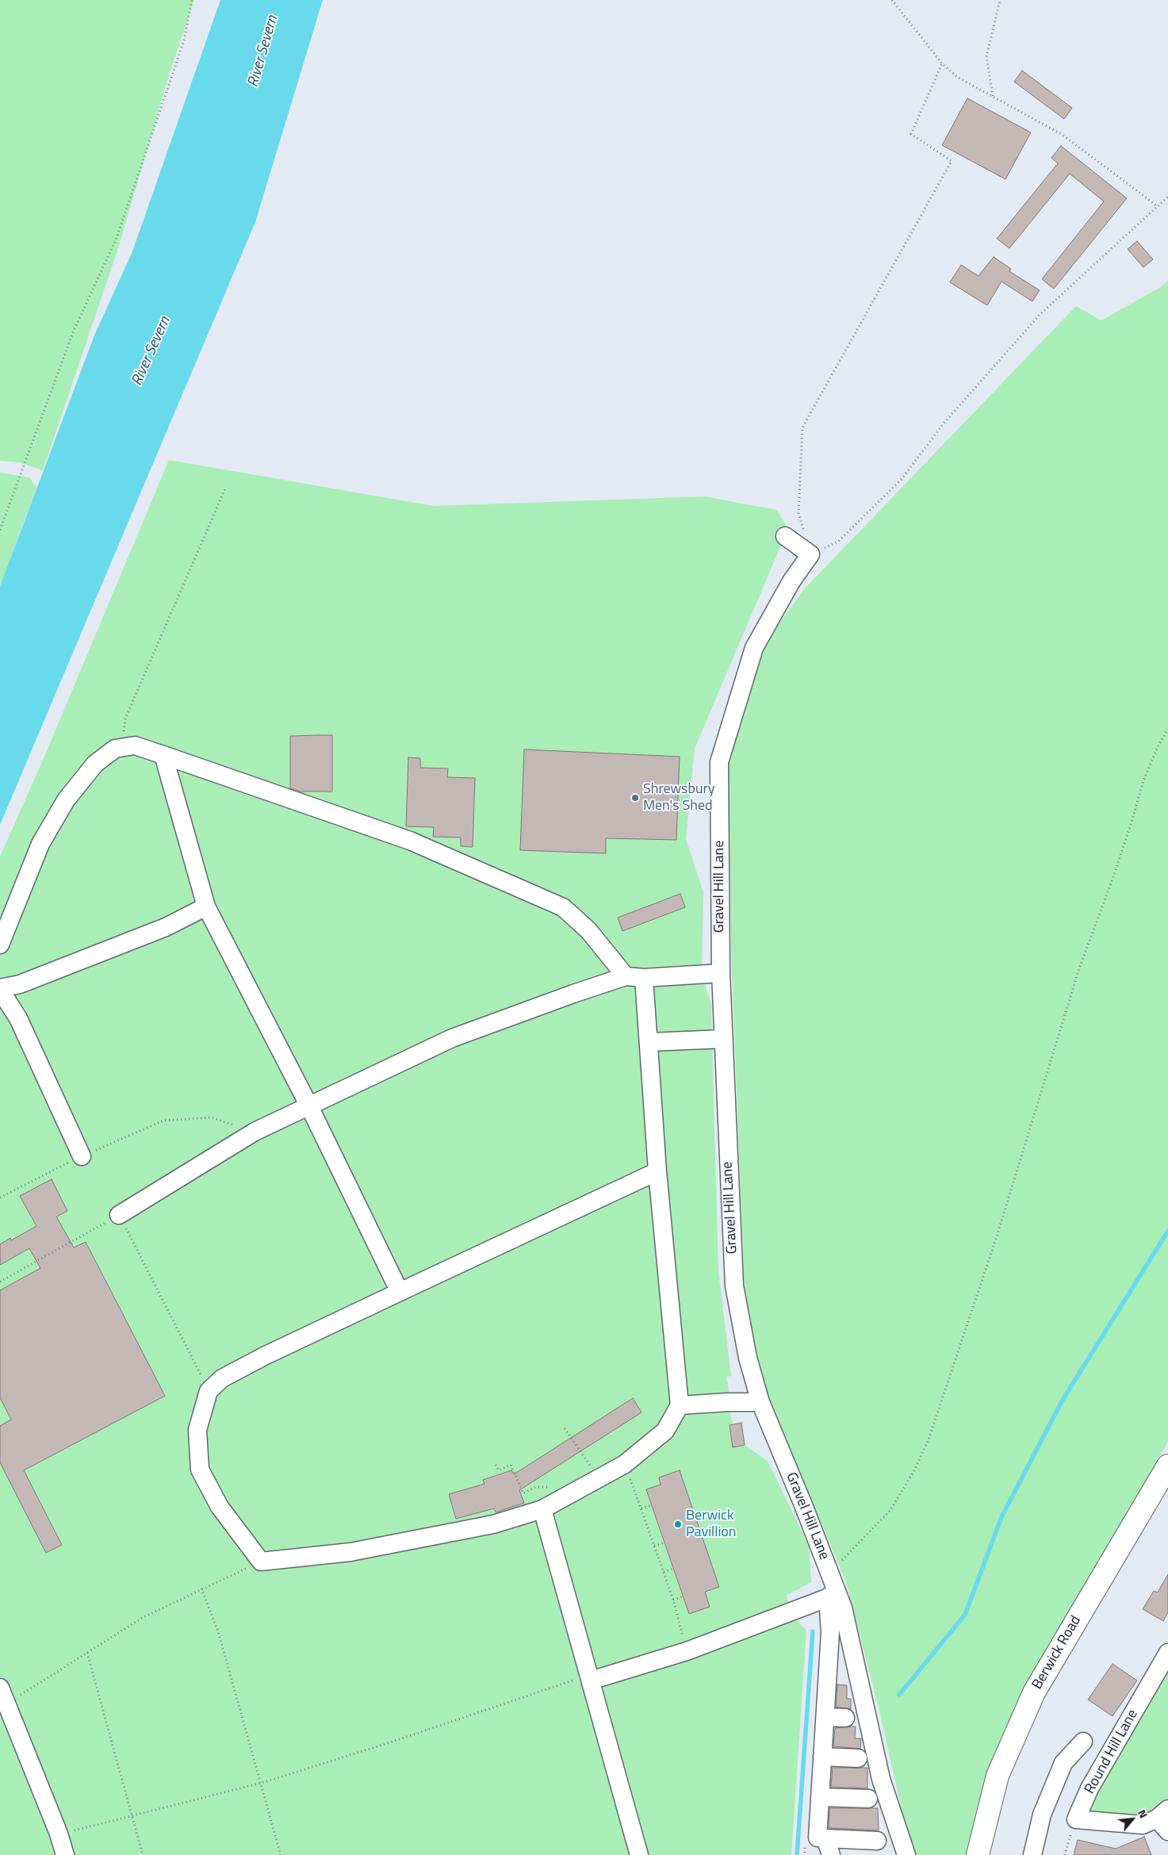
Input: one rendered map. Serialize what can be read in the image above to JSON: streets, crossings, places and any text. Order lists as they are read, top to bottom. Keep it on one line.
{"streets":{"main road":["Berwick Road"],"street":["Gravel Hill Lane","Round Hill Lane"]},"water":["River Severn"],"places":["Shrewsbury Men's Shed","Berwick Pavillion"],"north":"top right"}
